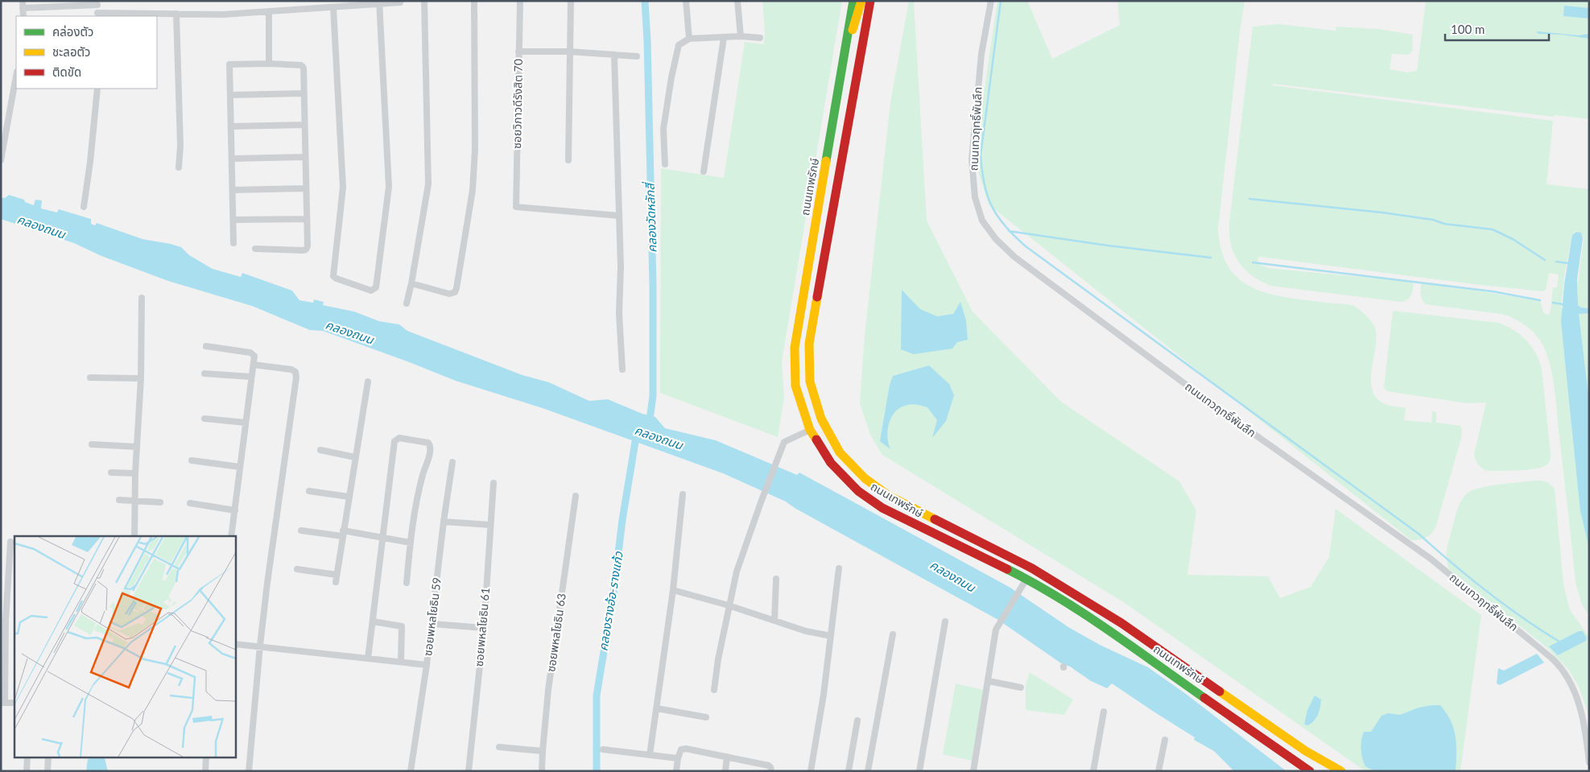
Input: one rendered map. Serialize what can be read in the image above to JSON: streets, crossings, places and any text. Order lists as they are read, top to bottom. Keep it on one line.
{"streets":{"main road":["ถนนเทพรักษ์"],"street":["ซอยวิภาวดีรังสิต 70","ถนนเทวฤทธิ์พันลึก","ซอยพหลโยธิน 59","ซอยพหลโยธิน 61","ซอยพหลโยธิน 63"]},"water":["คลองวัดหลักสี่","คลองถนน","คลองรางอ้อ-รางแก้ว"],"legend":["คล่องตัว","ชะลอตัว","ติดขัด"],"scale_bar":"100 m"}
